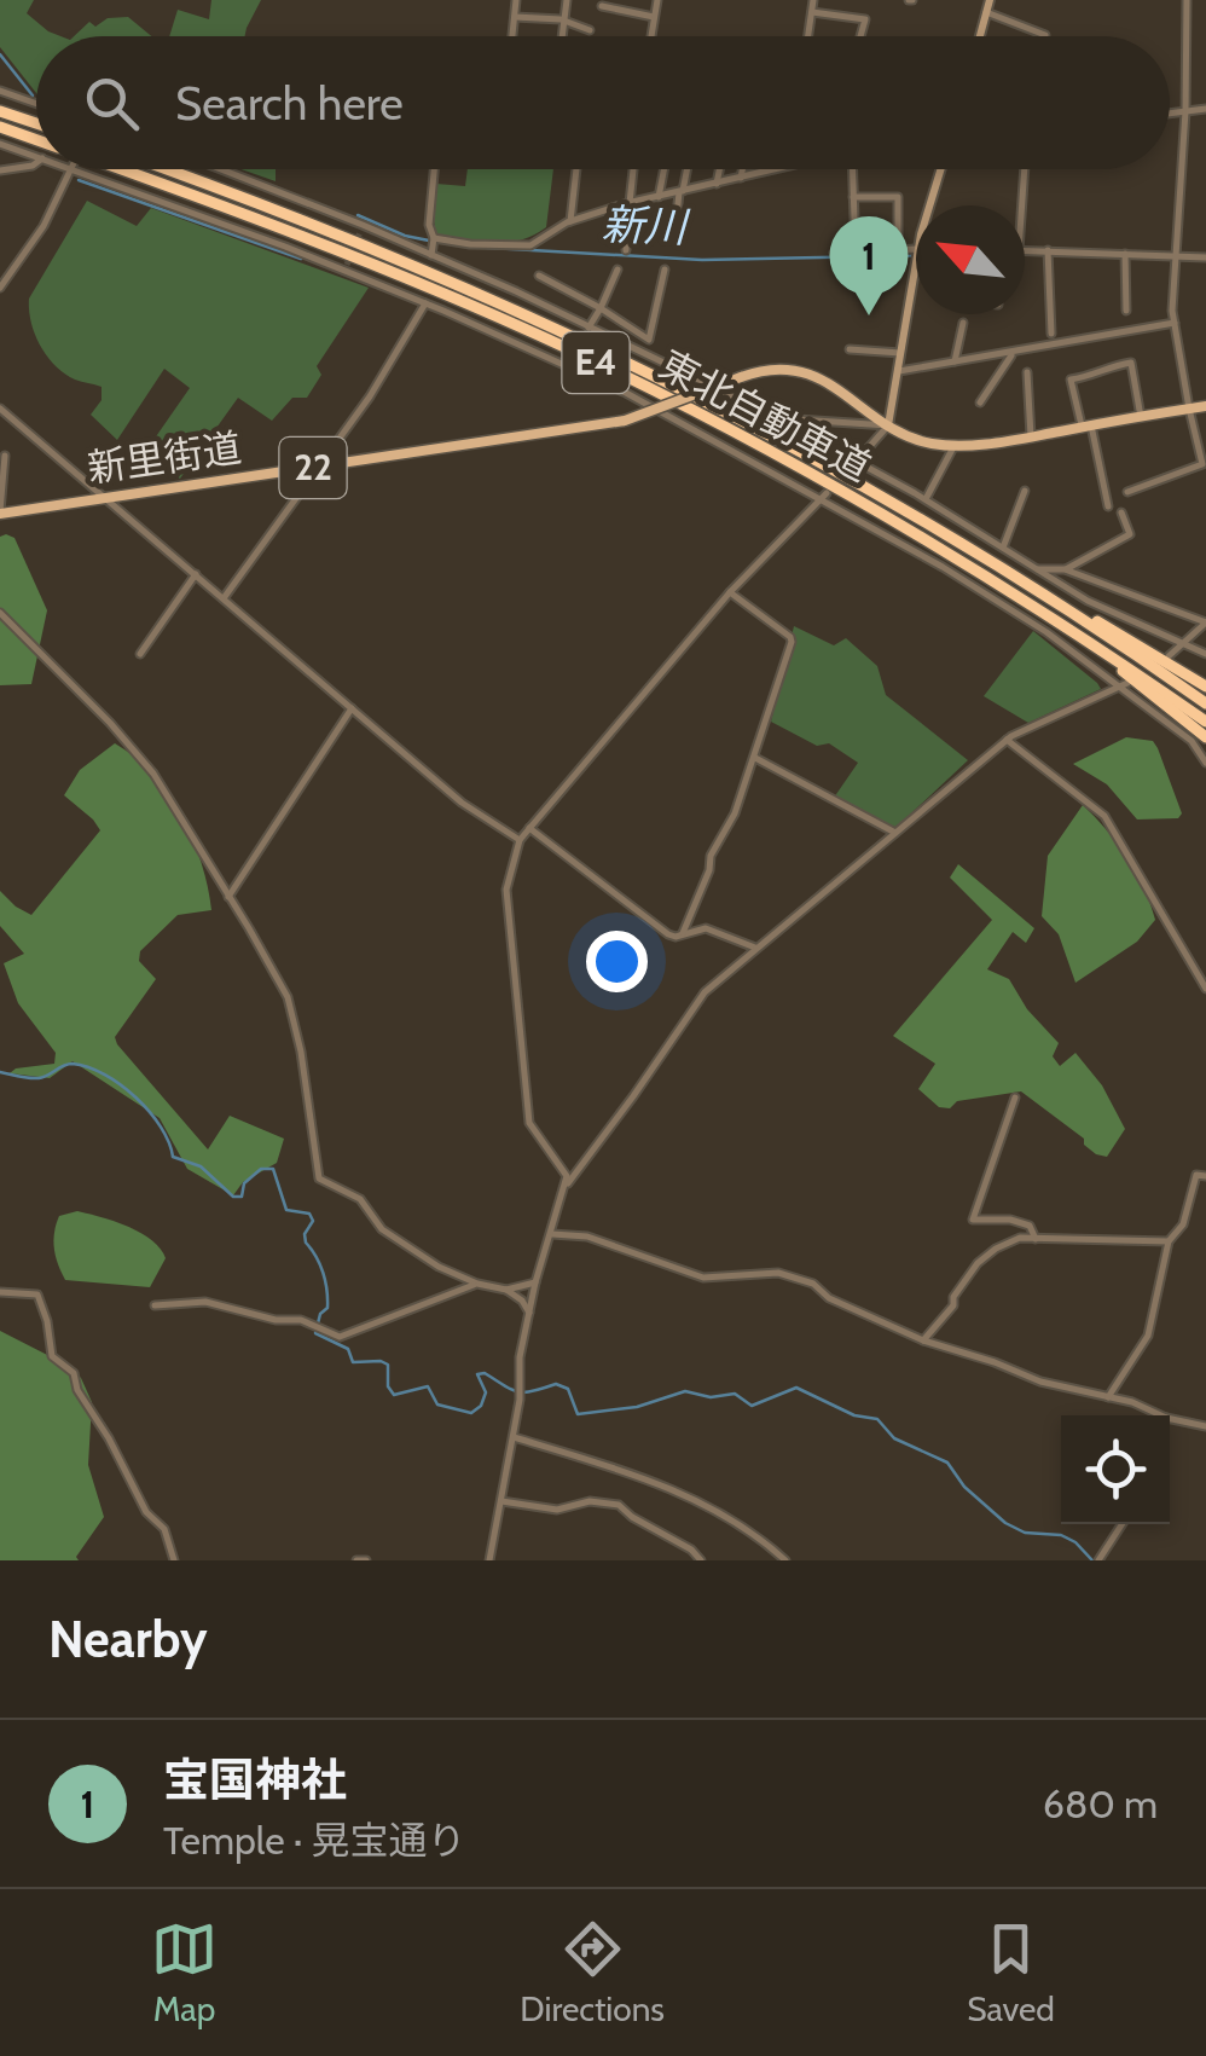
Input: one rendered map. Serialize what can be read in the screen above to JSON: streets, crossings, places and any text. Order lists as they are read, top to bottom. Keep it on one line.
{"streets":{"highway":["E4","東北自動車道"],"main road":["新里街道","22"]},"crossings":[["新里街道","22"]],"water":["新川"],"north":"top left","page":{"search":"Search here","pins":"1","heading":"Nearby","list":[{"mark":"1","name":"宝国神社","note":"Temple · 晃宝通り","value":"680 m"}],"nav":["Map","Directions","Saved"]}}
